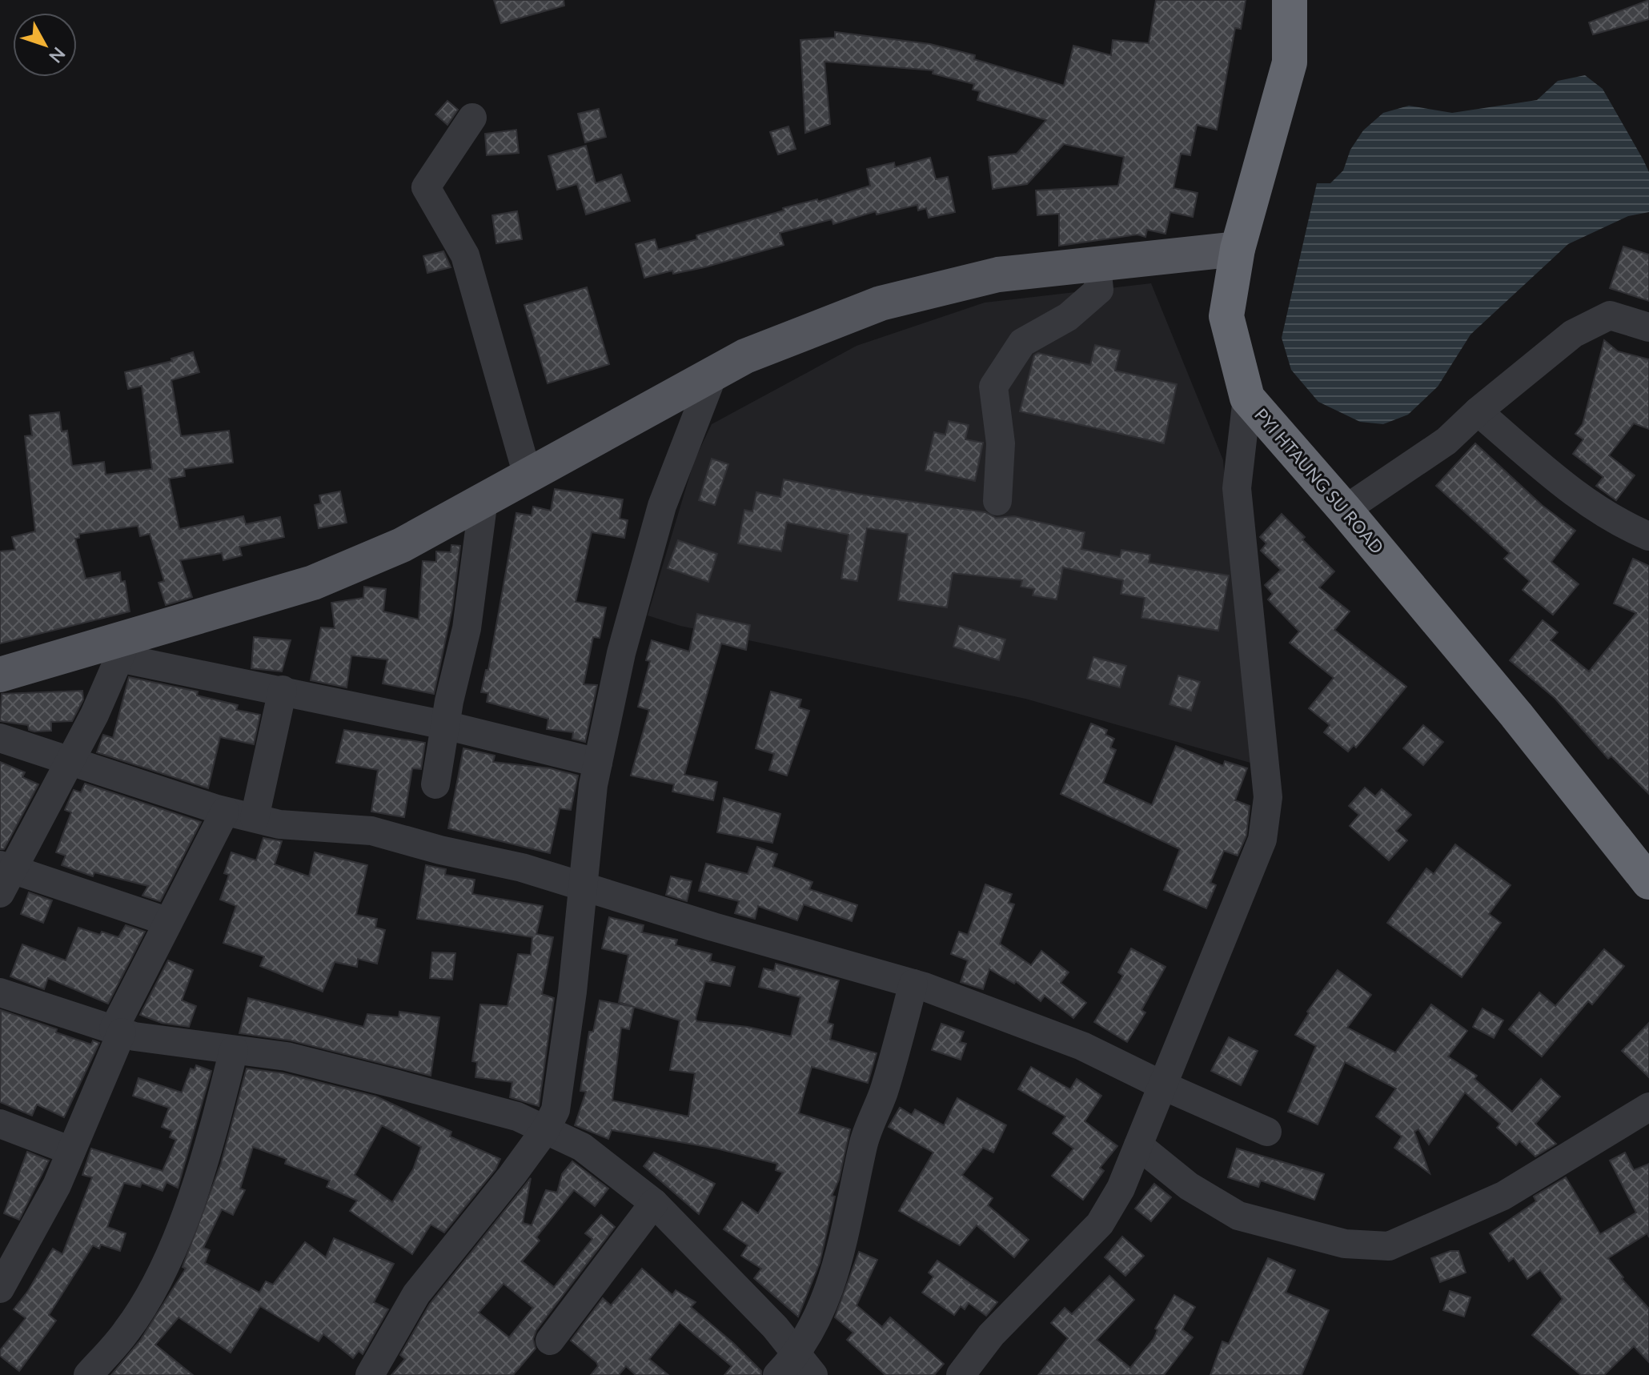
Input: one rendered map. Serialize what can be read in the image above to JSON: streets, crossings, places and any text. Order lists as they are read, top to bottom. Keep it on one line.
{"streets":{"highway":["PYI HTAUNG SU ROAD"]},"north":"bottom right"}
